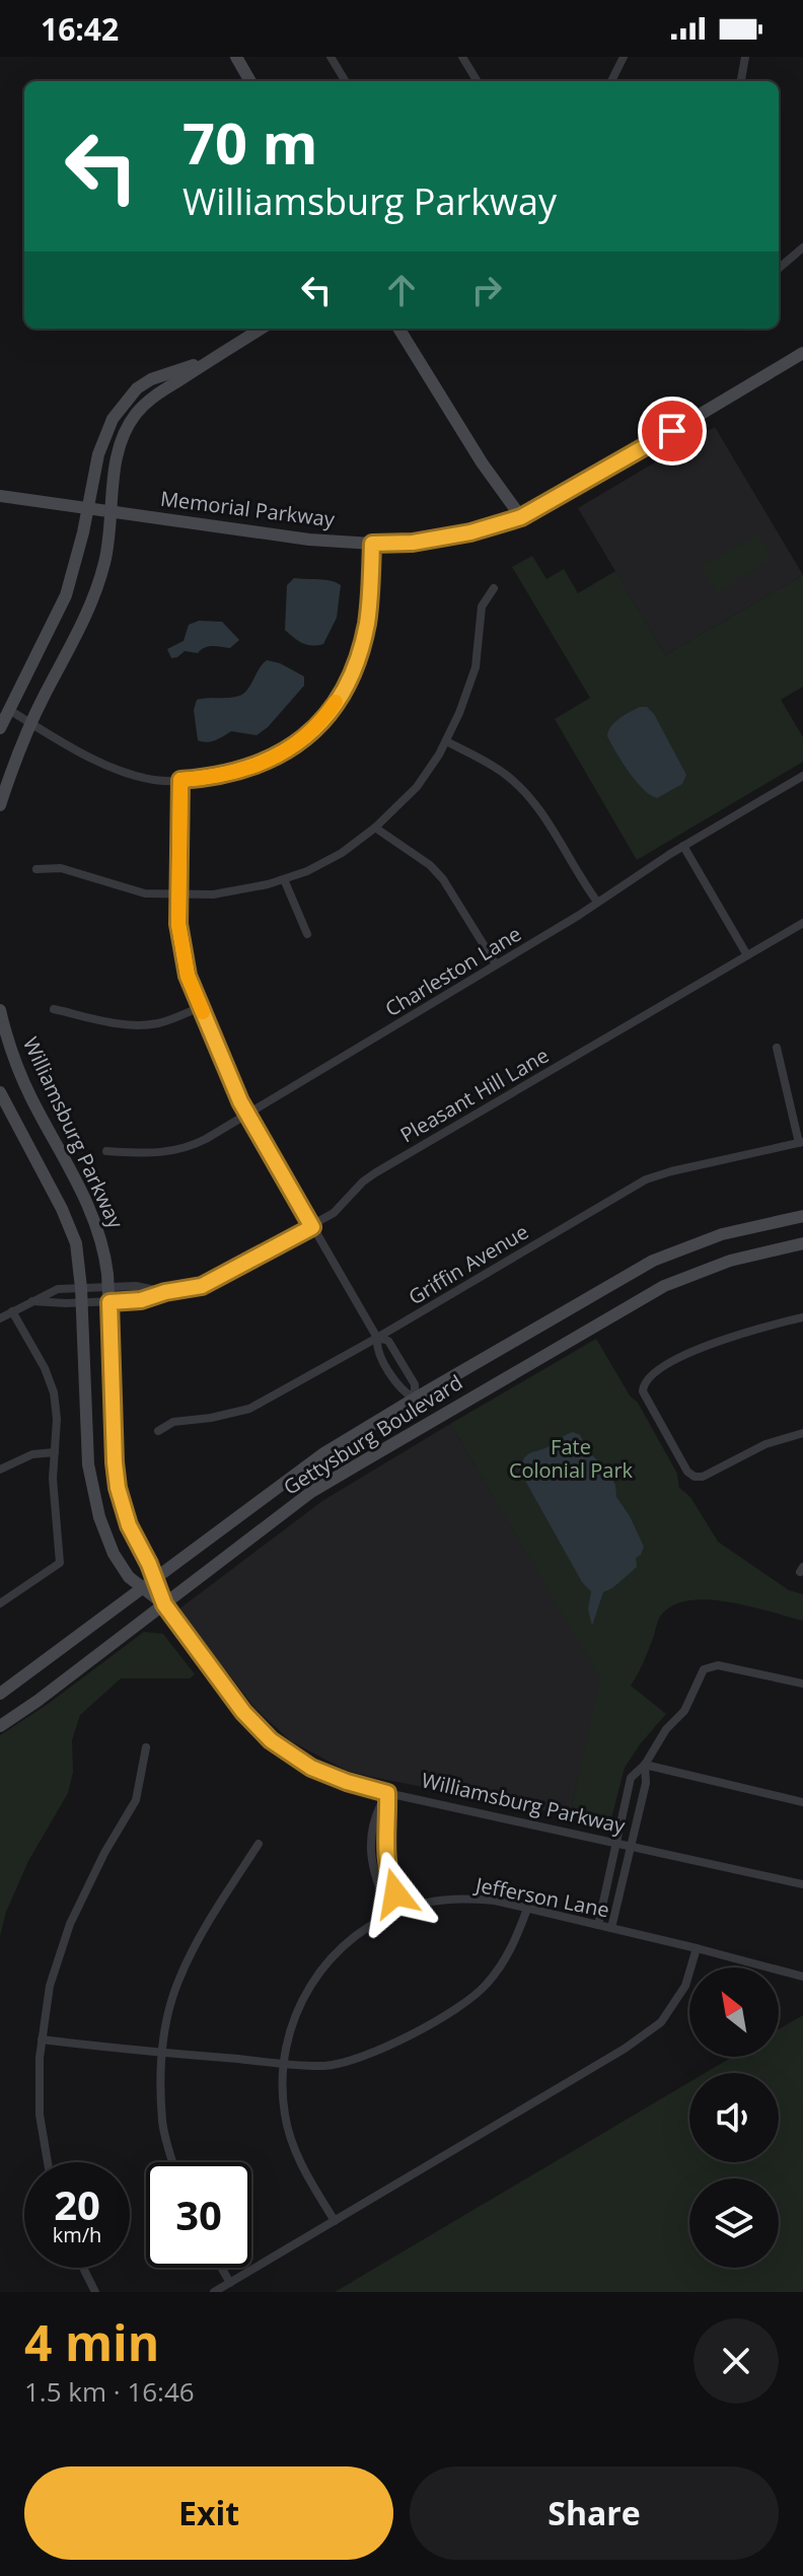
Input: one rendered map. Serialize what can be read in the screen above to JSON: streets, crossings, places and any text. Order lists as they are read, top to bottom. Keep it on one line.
{"streets":{"street":["Memorial Parkway","Charleston Lane","Pleasant Hill Lane","Williamsburg Parkway","Griffin Avenue","Gettysburg Boulevard","Jefferson Lane"]},"crossings":[["Pleasant Hill Lane","Williamsburg Parkway"],["Williamsburg Parkway","Gettysburg Boulevard"]],"parks":["Fate Colonial Park"],"north":"top left","page":{"status":"16:42","turn":["70 m","Williamsburg Parkway"],"speed":"20 km/h","limit":"30","heading":["4 min","1.5 km · 16:46"],"buttons":["Exit","Share"]}}
